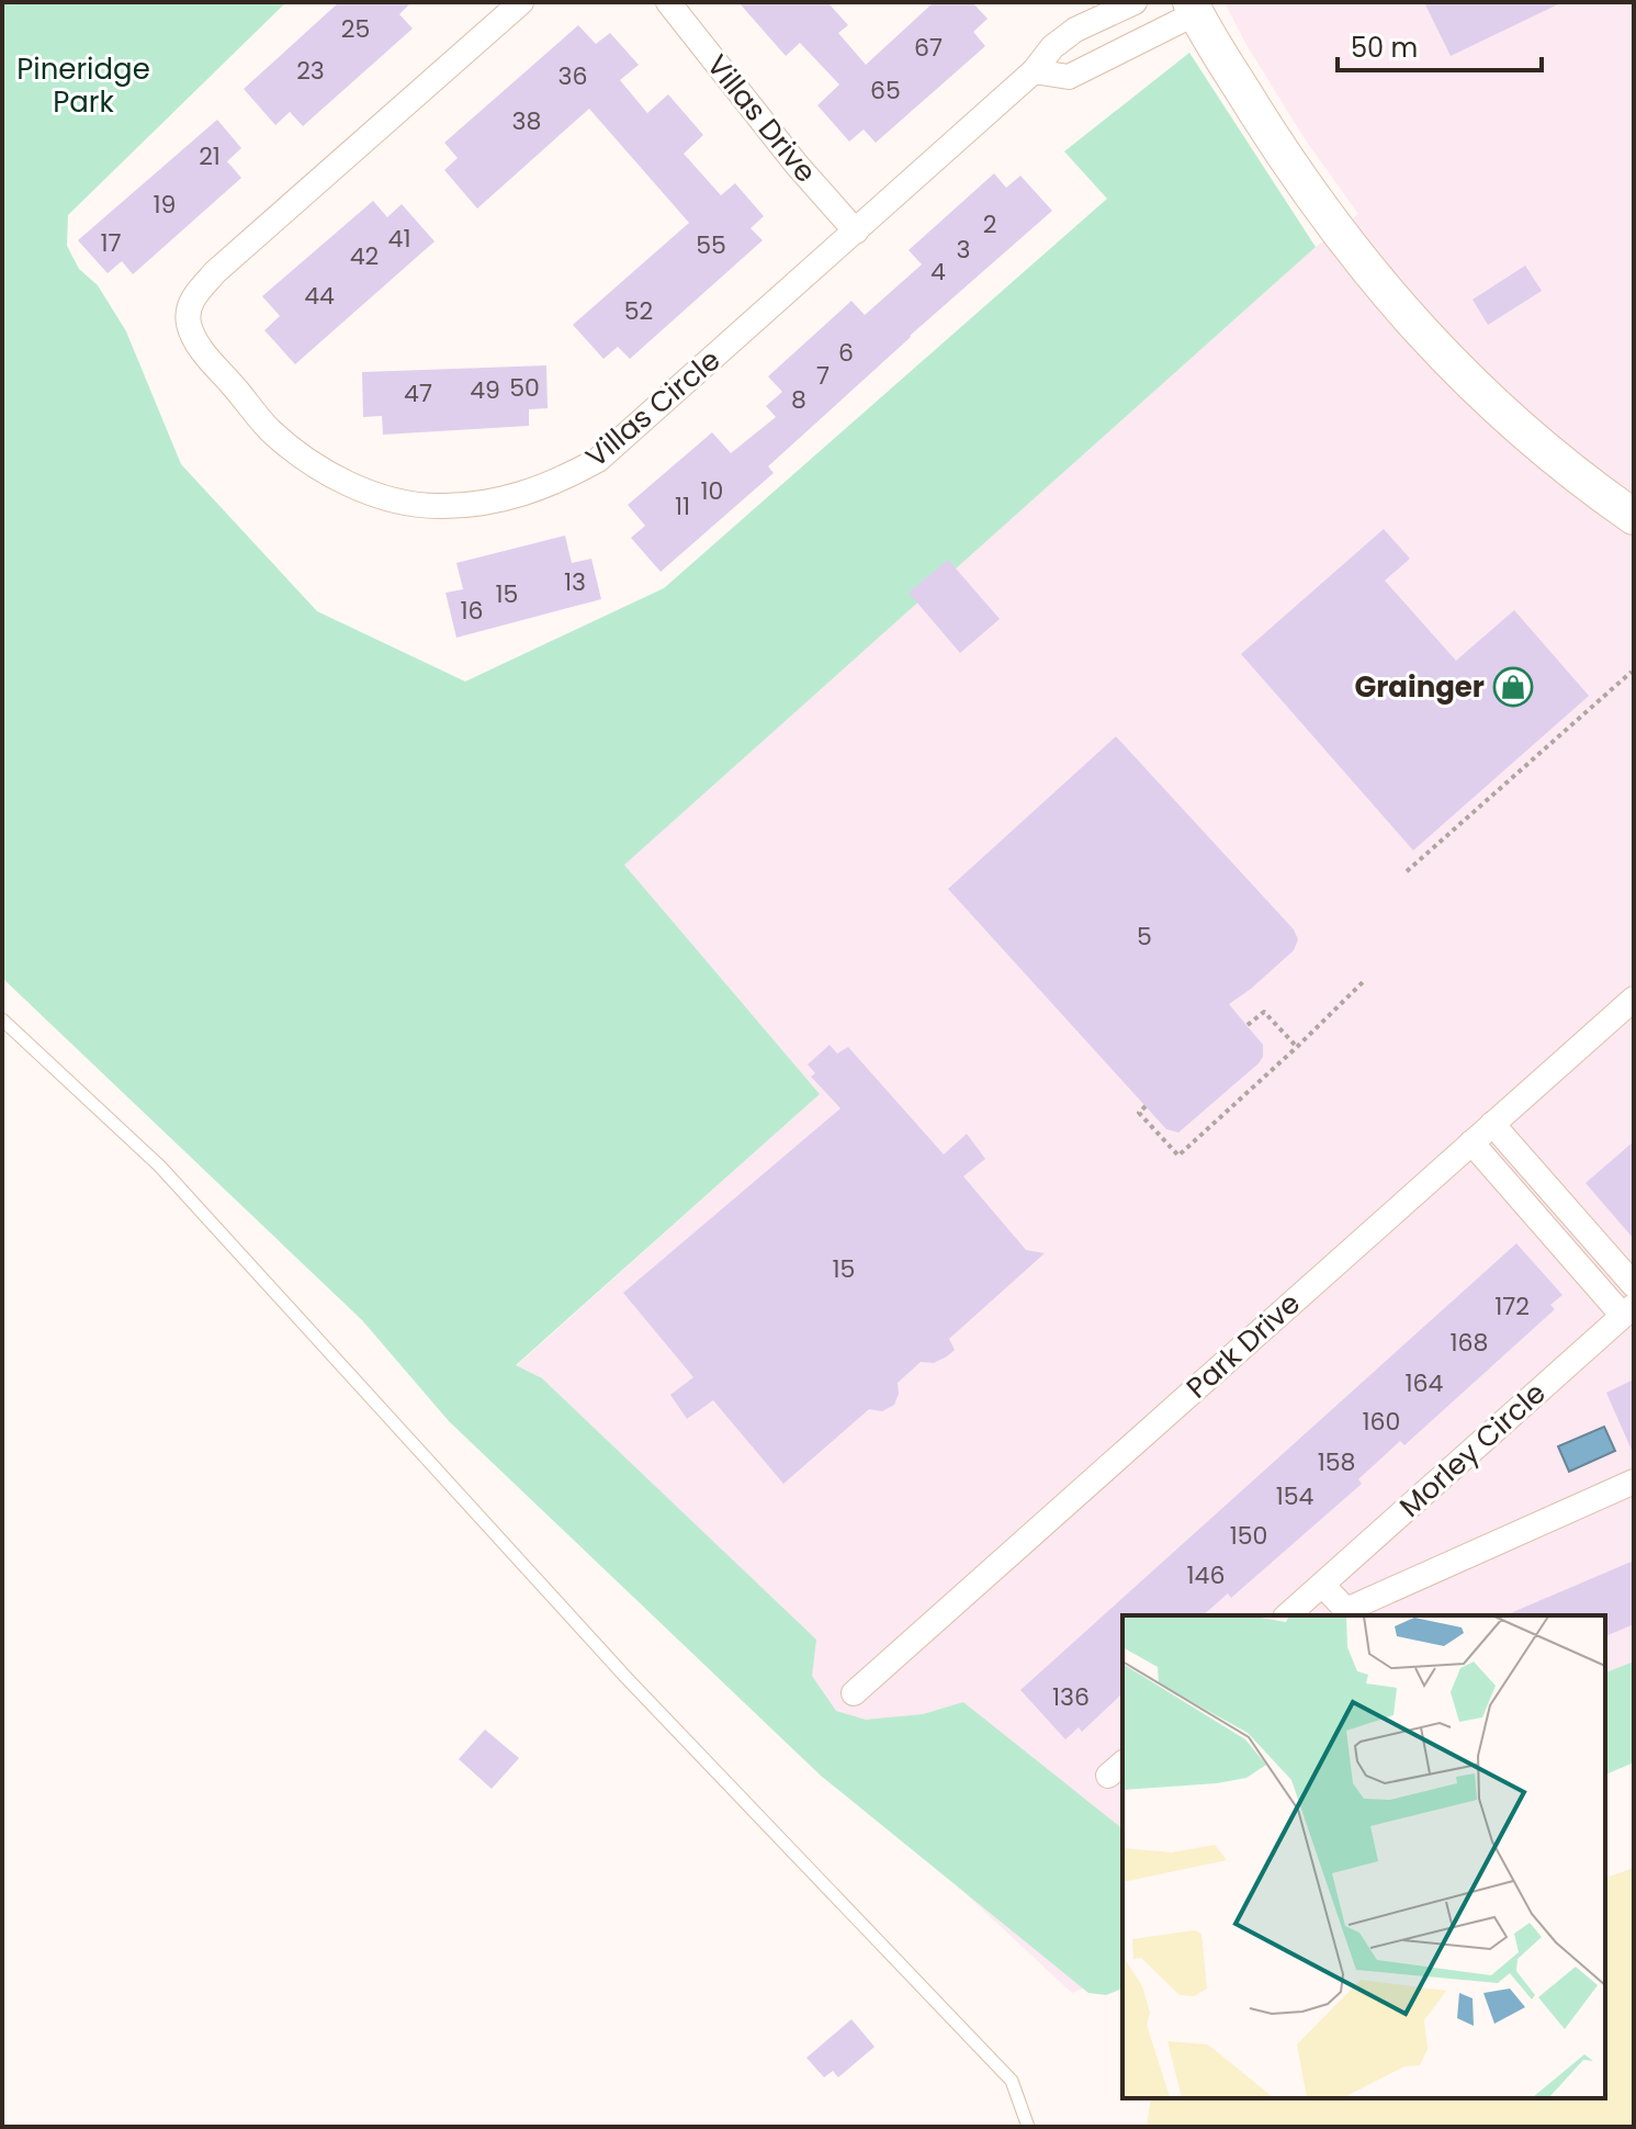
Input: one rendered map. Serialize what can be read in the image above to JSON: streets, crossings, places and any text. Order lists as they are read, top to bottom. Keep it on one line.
{"streets":{"street":["Villas Drive","Villas Circle","Park Drive","Morley Circle"]},"crossings":[["Villas Drive","Villas Circle"],["Park Drive","Morley Circle"]],"parks":["Pineridge Park"],"places":{"shop":["Grainger"]},"house_numbers":["25","67","23","36","65","38","21","19","2","41","17","55","3","42","4","44","52","6","7","50","49","47","8","10","11","13","15","16","5","15","172","168","164","160","158","154","150","146","136"],"scale_bar":"50 m"}
